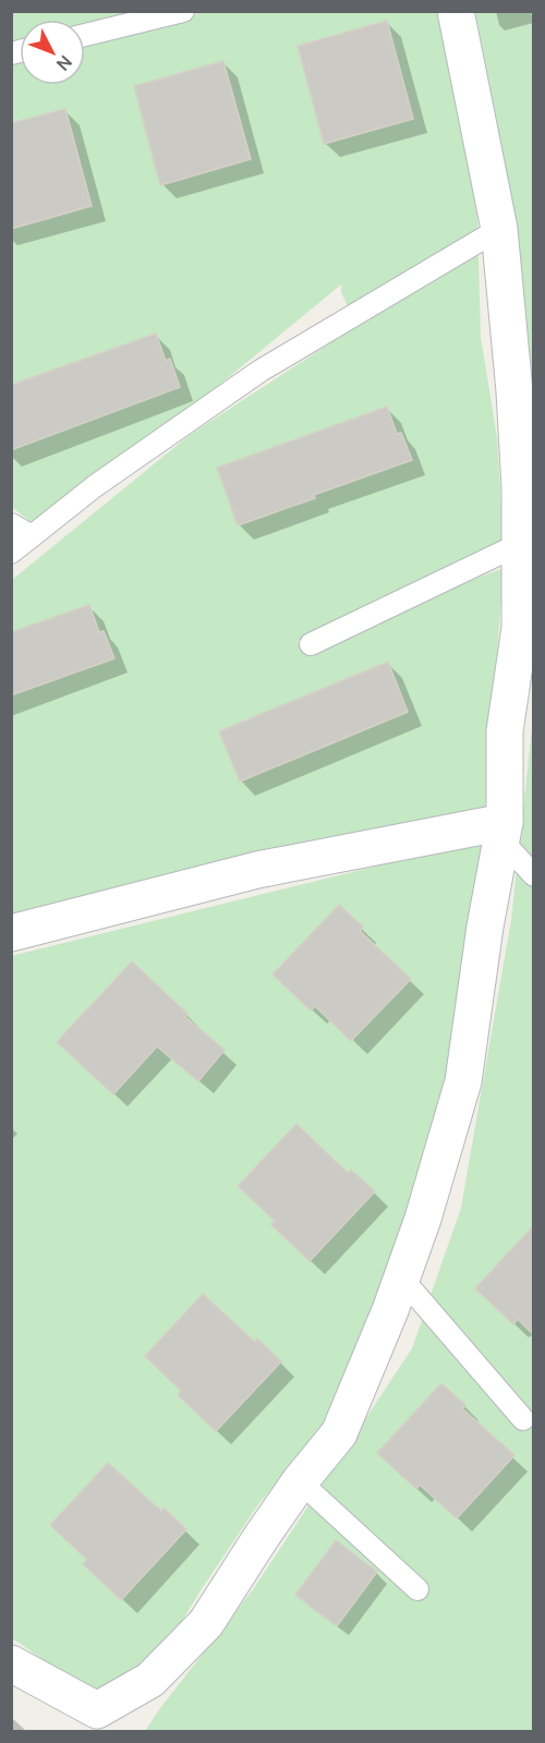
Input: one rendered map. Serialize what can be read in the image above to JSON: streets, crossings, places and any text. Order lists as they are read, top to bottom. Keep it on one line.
{"north":"bottom right"}
